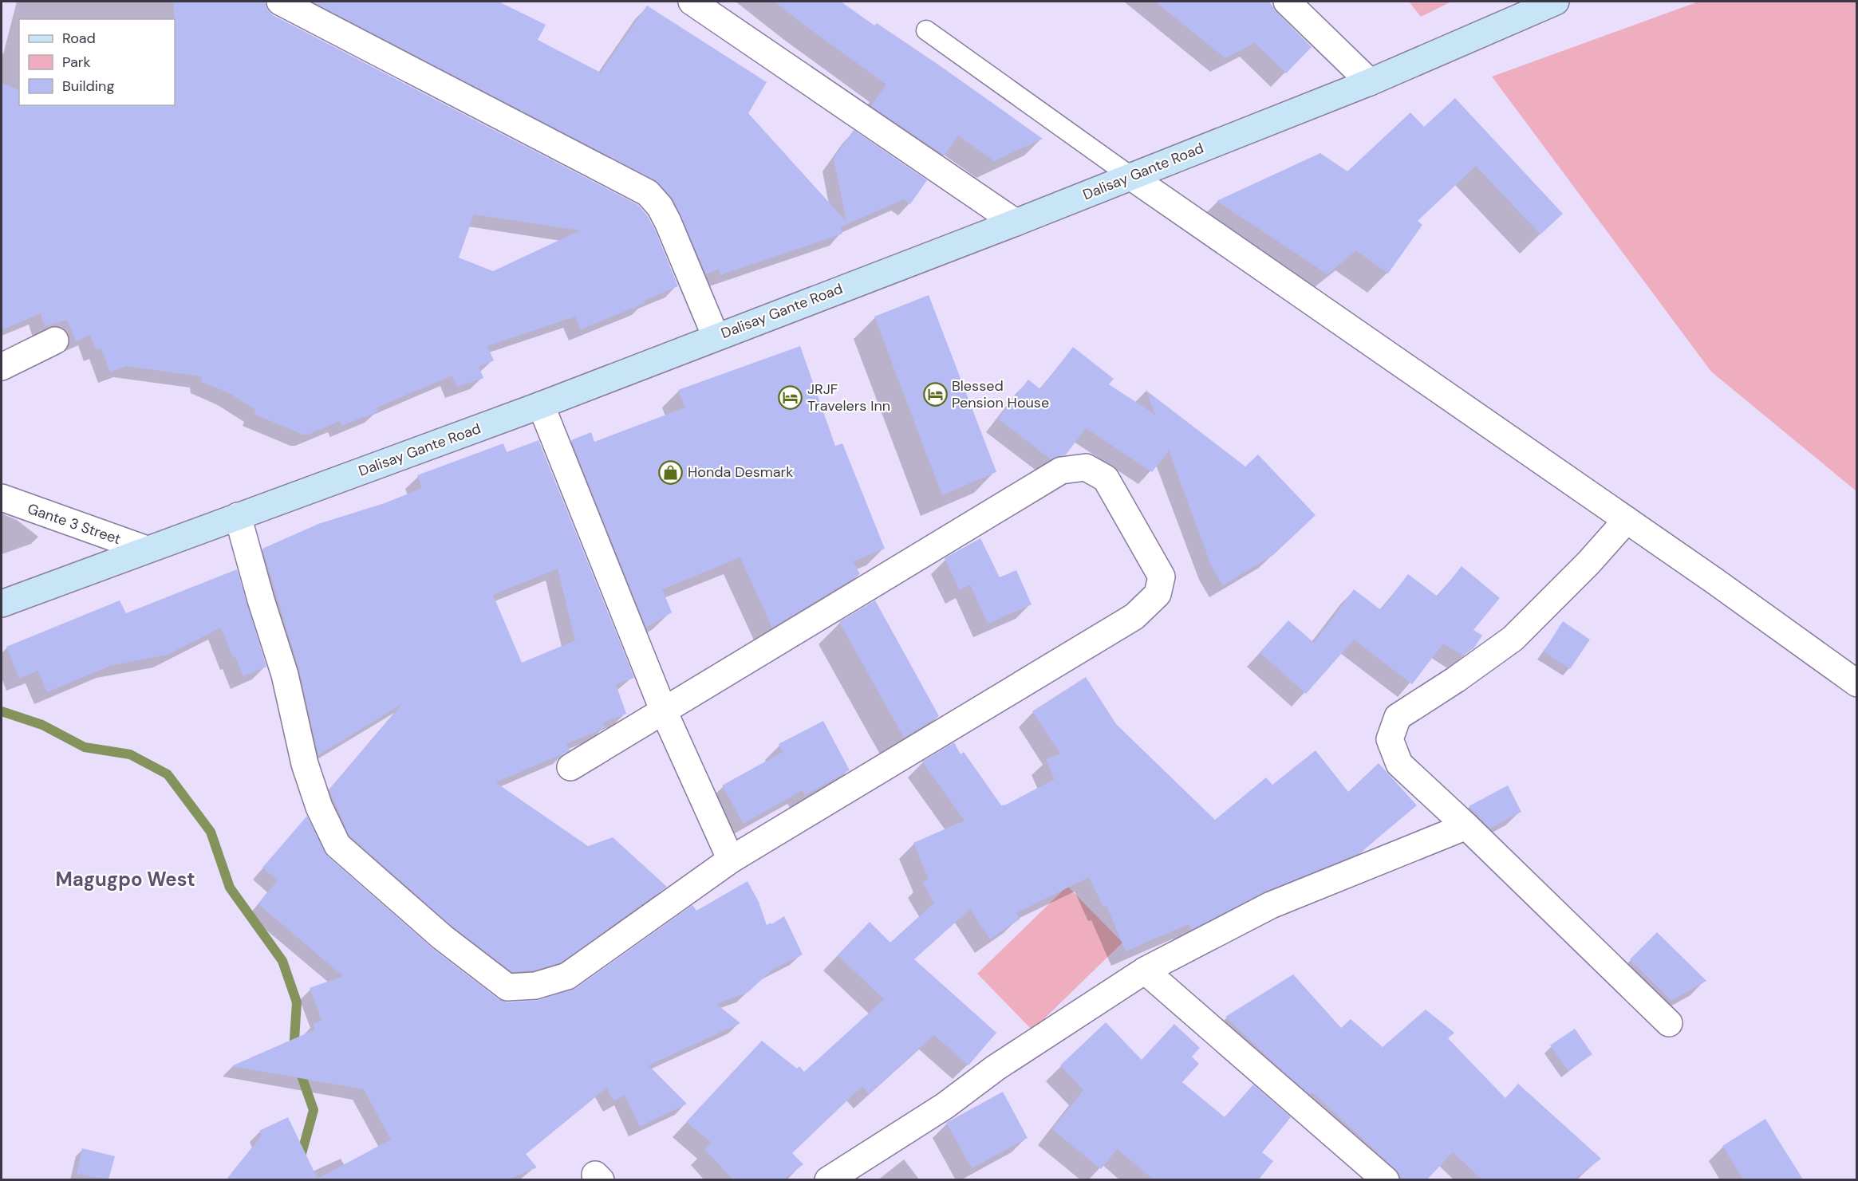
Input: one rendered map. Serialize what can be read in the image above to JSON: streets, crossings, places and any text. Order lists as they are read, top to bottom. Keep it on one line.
{"streets":{"main road":["Dalisay Gante Road"],"street":["Gante 3 Street"]},"crossings":[["Dalisay Gante Road","Gante 3 Street"]],"districts":["Magugpo West"],"places":{"hotel":["Blessed Pension House","JRJF Travelers Inn"],"shop":["Honda Desmark"]},"legend":["Road","Park","Building"]}
